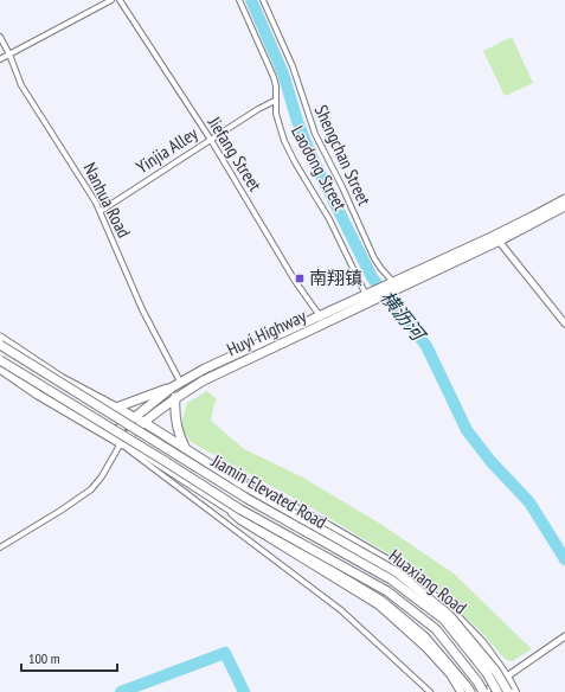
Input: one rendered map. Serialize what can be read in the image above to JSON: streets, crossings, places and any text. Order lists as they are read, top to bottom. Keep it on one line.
{"streets":{"main road":["Huyi Highway","Jiamin Elevated Road","Huaxiang Road"],"street":["Yinjia Alley","Jiefang Street","Shengchan Street","Laodong Street","Nanhua Road"]},"crossings":[["Yinjia Alley","Jiefang Street"],["Yinjia Alley","Laodong Street"],["Yinjia Alley","Nanhua Road"],["Jiefang Street","Huyi Highway"],["Shengchan Street","Huyi Highway"],["Laodong Street","Huyi Highway"],["Nanhua Road","Huyi Highway"],["Huyi Highway","Huaxiang Road"]],"water":["横沥河"],"places":{"transit":["南翔镇"]},"scale_bar":"100 m"}
